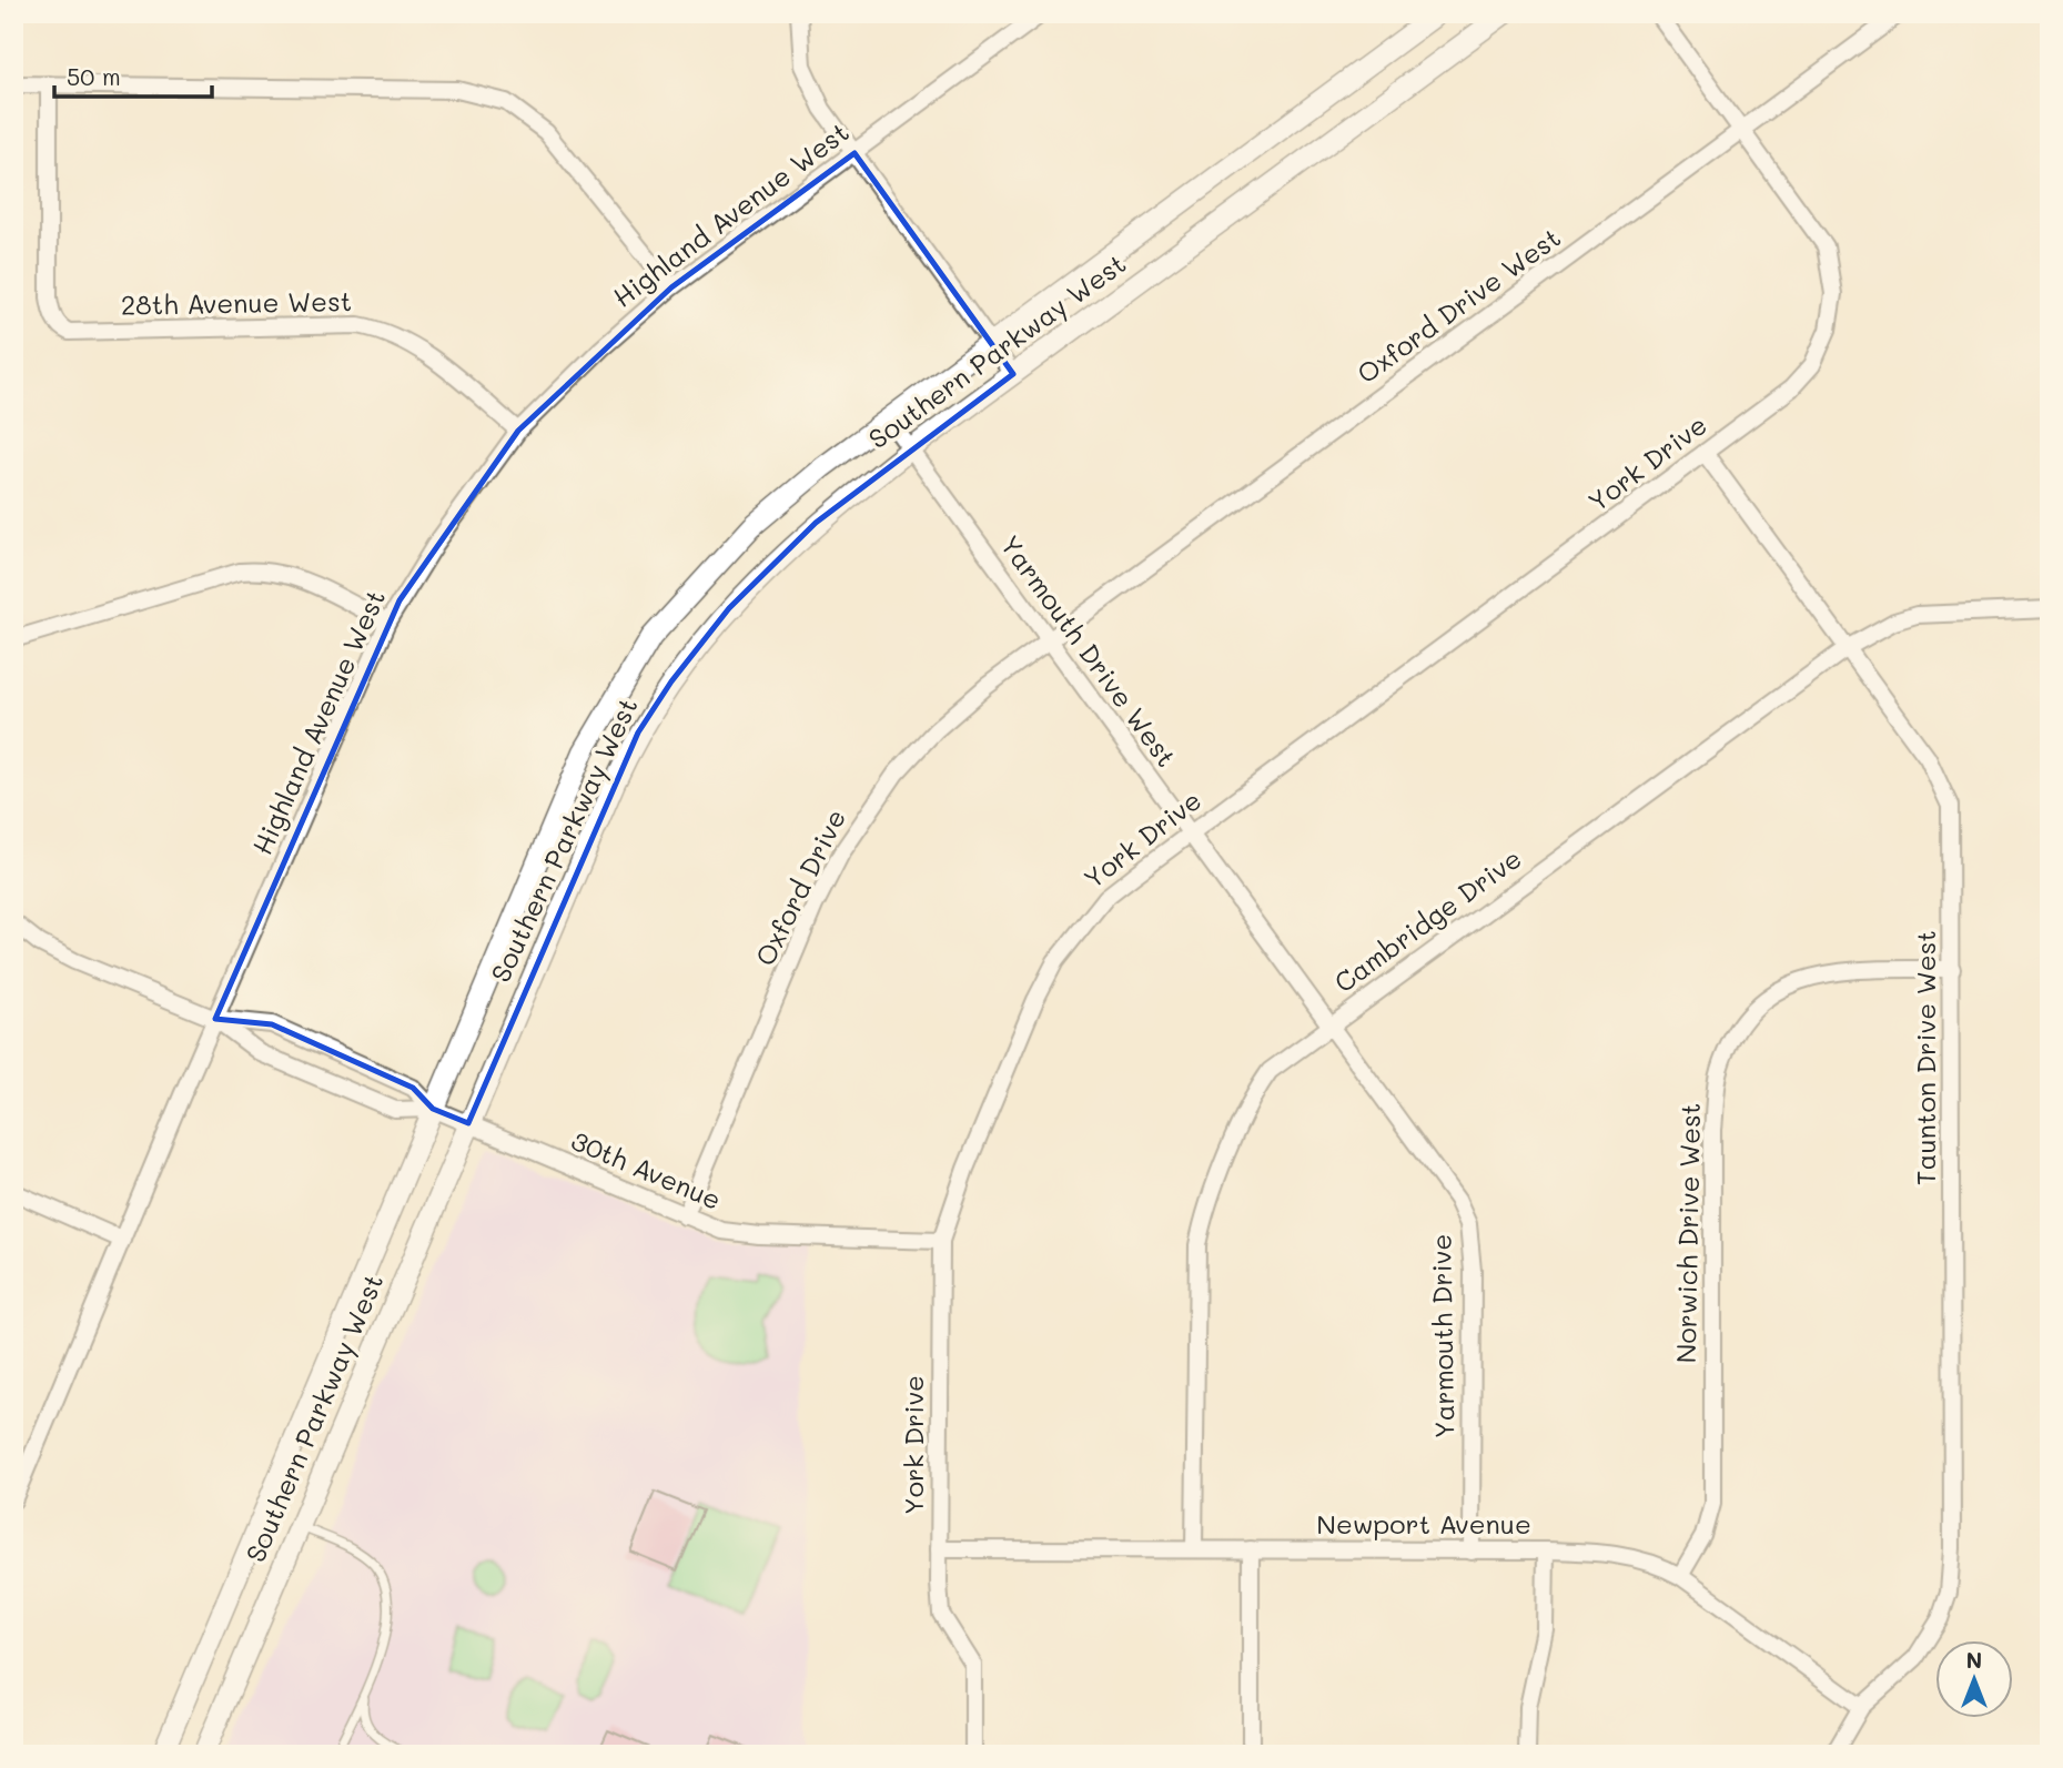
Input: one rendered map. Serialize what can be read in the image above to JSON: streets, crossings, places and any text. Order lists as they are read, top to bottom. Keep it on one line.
{"streets":{"street":["Highland Avenue West","28th Avenue West","Oxford Drive West","Southern Parkway West","York Drive","Yarmouth Drive West","Oxford Drive","Cambridge Drive","Taunton Drive West","30th Avenue","Norwich Drive West","Yarmouth Drive","Newport Avenue"]},"crossings":[["Highland Avenue West","28th Avenue West"],["Oxford Drive West","York Drive"],["Oxford Drive West","Yarmouth Drive West"],["Oxford Drive West","Oxford Drive"],["Southern Parkway West","Yarmouth Drive West"],["Southern Parkway West","30th Avenue"],["York Drive","Yarmouth Drive West"],["York Drive","Taunton Drive West"],["York Drive","30th Avenue"],["York Drive","Newport Avenue"],["Yarmouth Drive West","Oxford Drive"],["Yarmouth Drive West","Cambridge Drive"],["Yarmouth Drive West","Yarmouth Drive"],["Oxford Drive","30th Avenue"],["Cambridge Drive","Taunton Drive West"],["Cambridge Drive","Yarmouth Drive"],["Cambridge Drive","Newport Avenue"],["Taunton Drive West","Norwich Drive West"],["Taunton Drive West","Newport Avenue"],["Norwich Drive West","Newport Avenue"],["Yarmouth Drive","Newport Avenue"]],"scale_bar":"50 m","north":"top"}
